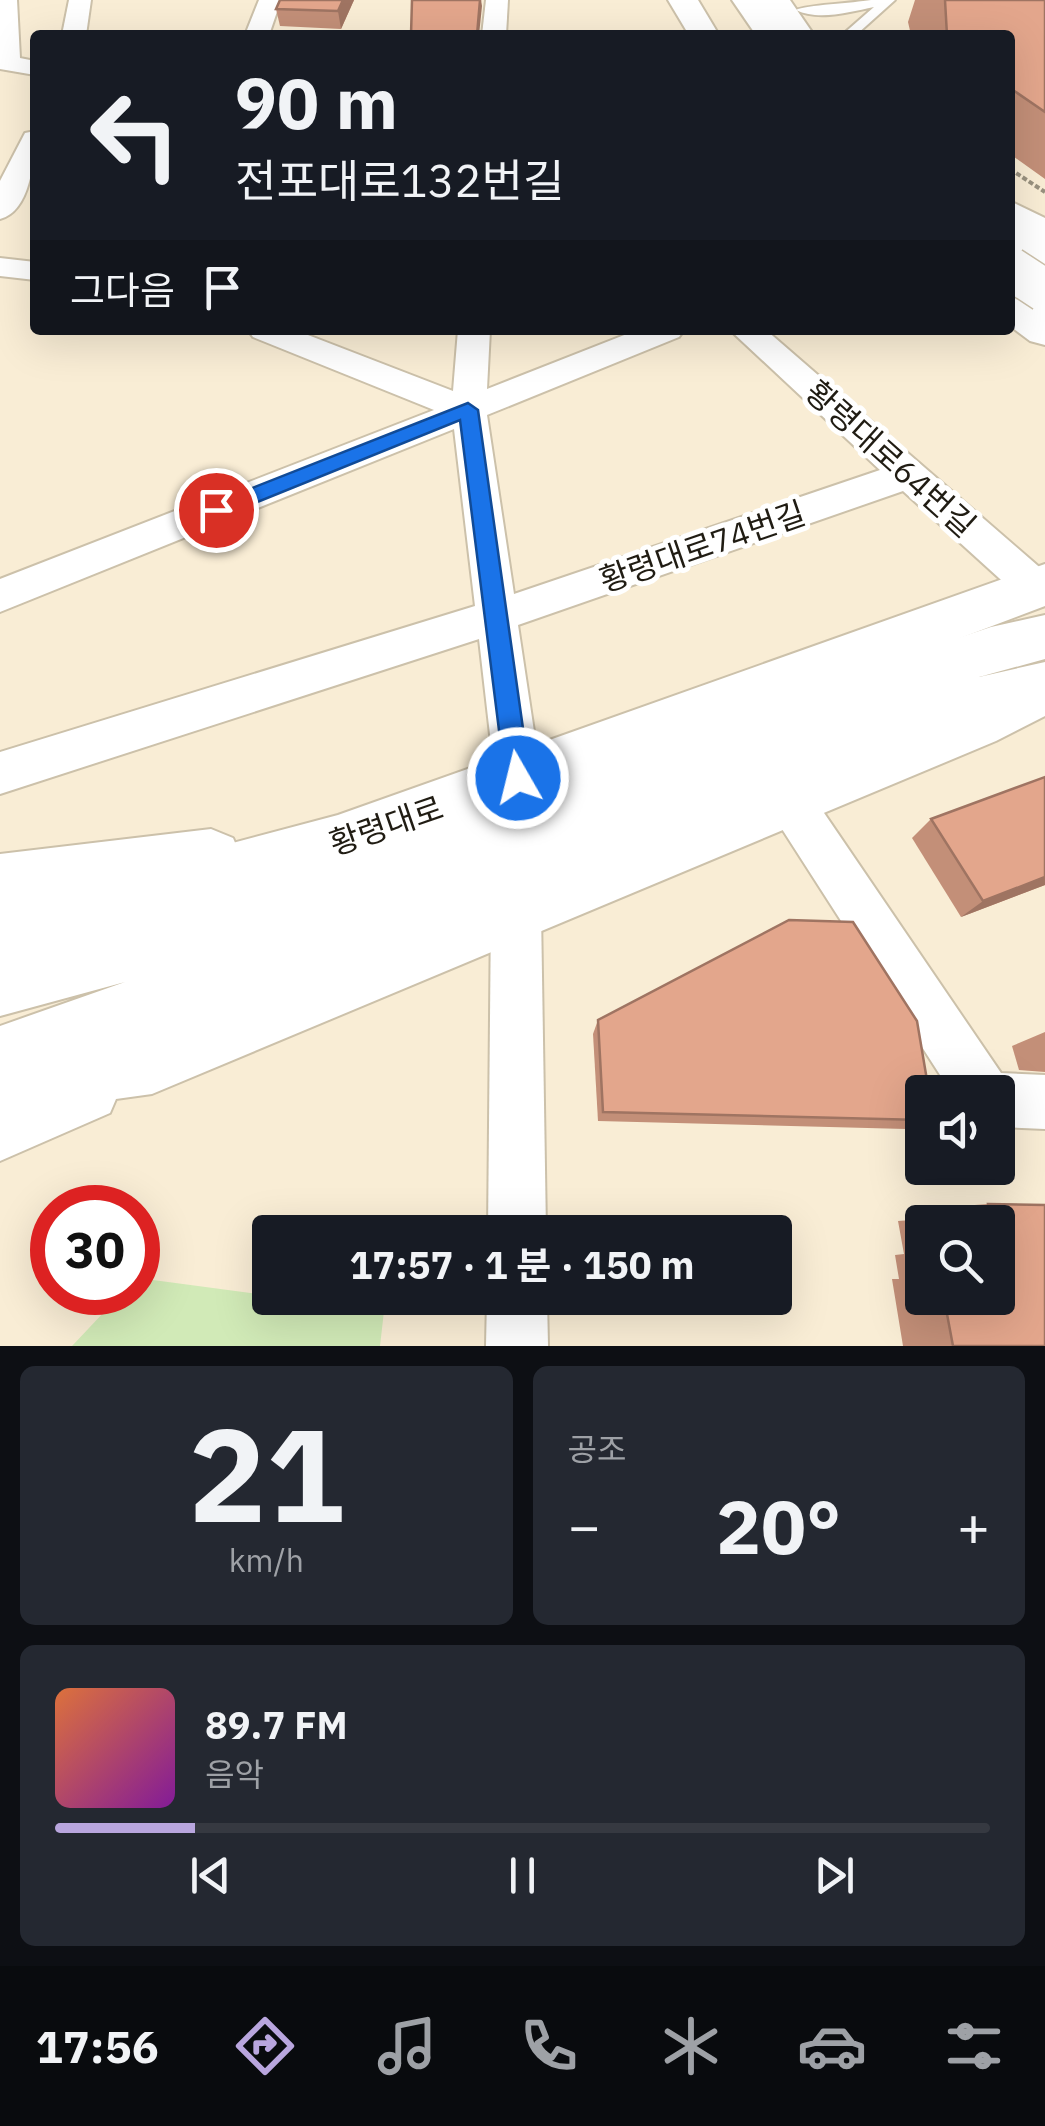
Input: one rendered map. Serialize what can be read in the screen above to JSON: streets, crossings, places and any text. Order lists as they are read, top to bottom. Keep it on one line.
{"streets":{"main road":["황령대로"],"street":["황령대로64번길","황령대로74번길"]},"crossings":[["황령대로64번길","황령대로74번길"],["황령대로64번길","황령대로"]],"page":{"turn":["90 m","전포대로132번길"],"then":"그다음","limit":"30","trip":"17:57 · 1 분 · 150 m","tile":[["21","km/h"],"공조"],"heat":["−","20°","+"],"song":["89.7 FM","음악"],"tabs":"17:56"}}
